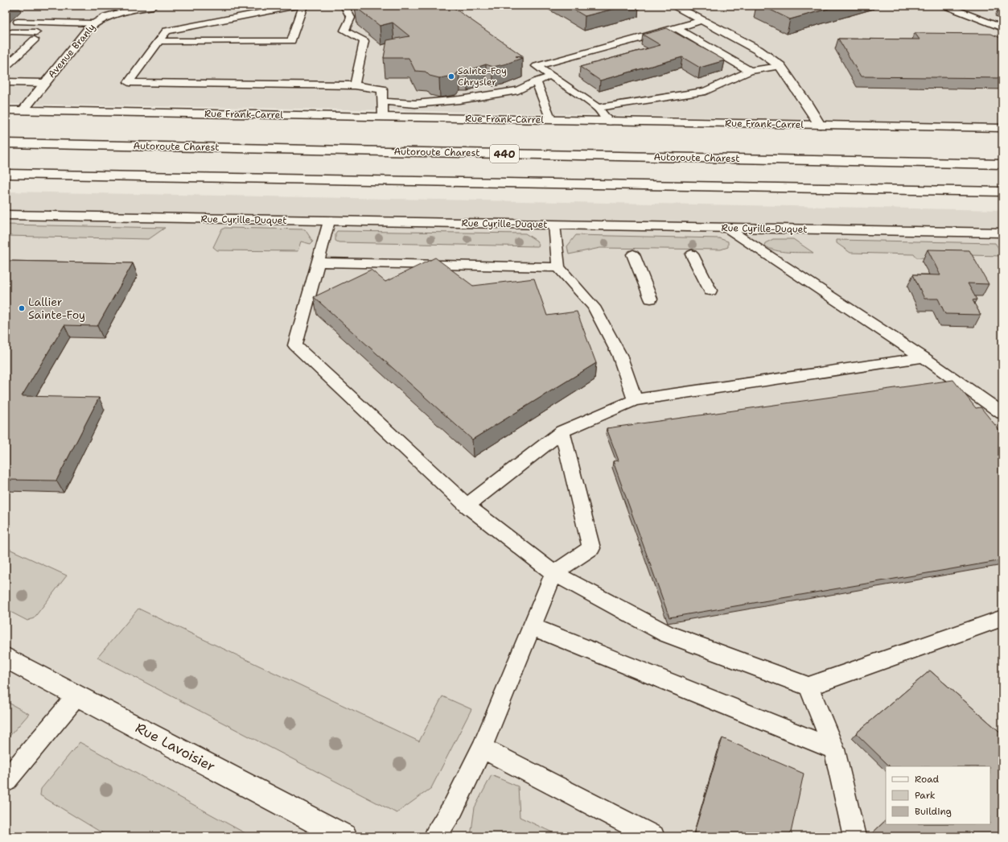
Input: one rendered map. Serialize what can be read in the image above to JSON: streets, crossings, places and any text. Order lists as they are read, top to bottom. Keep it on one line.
{"streets":{"main road":["Avenue Branly","Rue Frank-Carrel","Autoroute Charest","440","Rue Cyrille-Duquet","Rue Lavoisier"]},"crossings":[["Avenue Branly","Rue Frank-Carrel"]],"places":["Sainte-Foy Chrysler","Lallier Sainte-Foy"],"legend":["Road","Park","Building"]}
